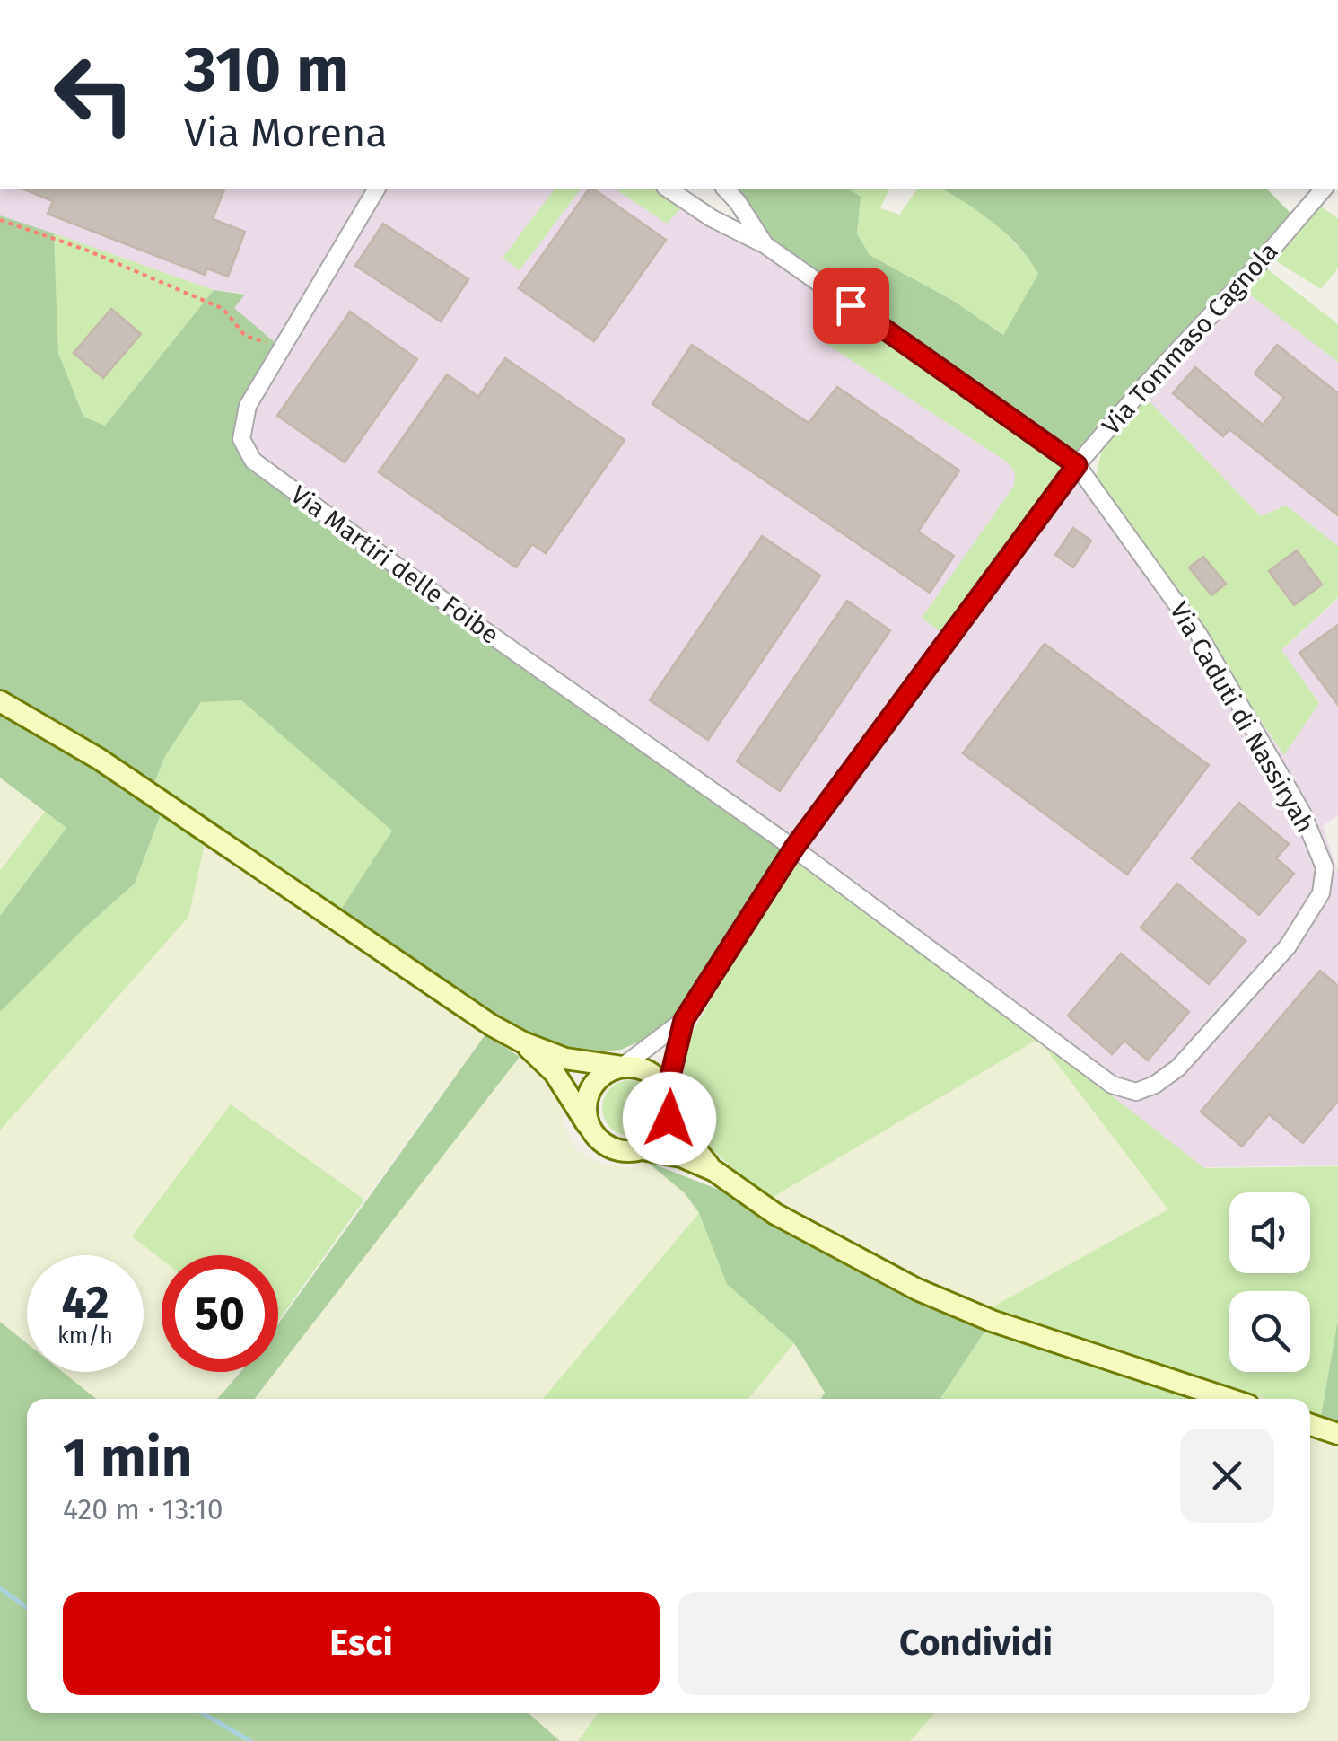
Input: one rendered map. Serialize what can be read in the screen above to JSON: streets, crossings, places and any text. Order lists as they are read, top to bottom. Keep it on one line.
{"streets":{"street":["Via Tommaso Cagnola","Via Martiri delle Foibe","Via Caduti di Nassiryah"]},"crossings":[["Via Tommaso Cagnola","Via Martiri delle Foibe"],["Via Tommaso Cagnola","Via Caduti di Nassiryah"],["Via Martiri delle Foibe","Via Caduti di Nassiryah"]],"page":{"turn":["310 m","Via Morena"],"speed":"42 km/h","limit":"50","heading":["1 min","420 m · 13:10"],"buttons":["Esci","Condividi"]}}
